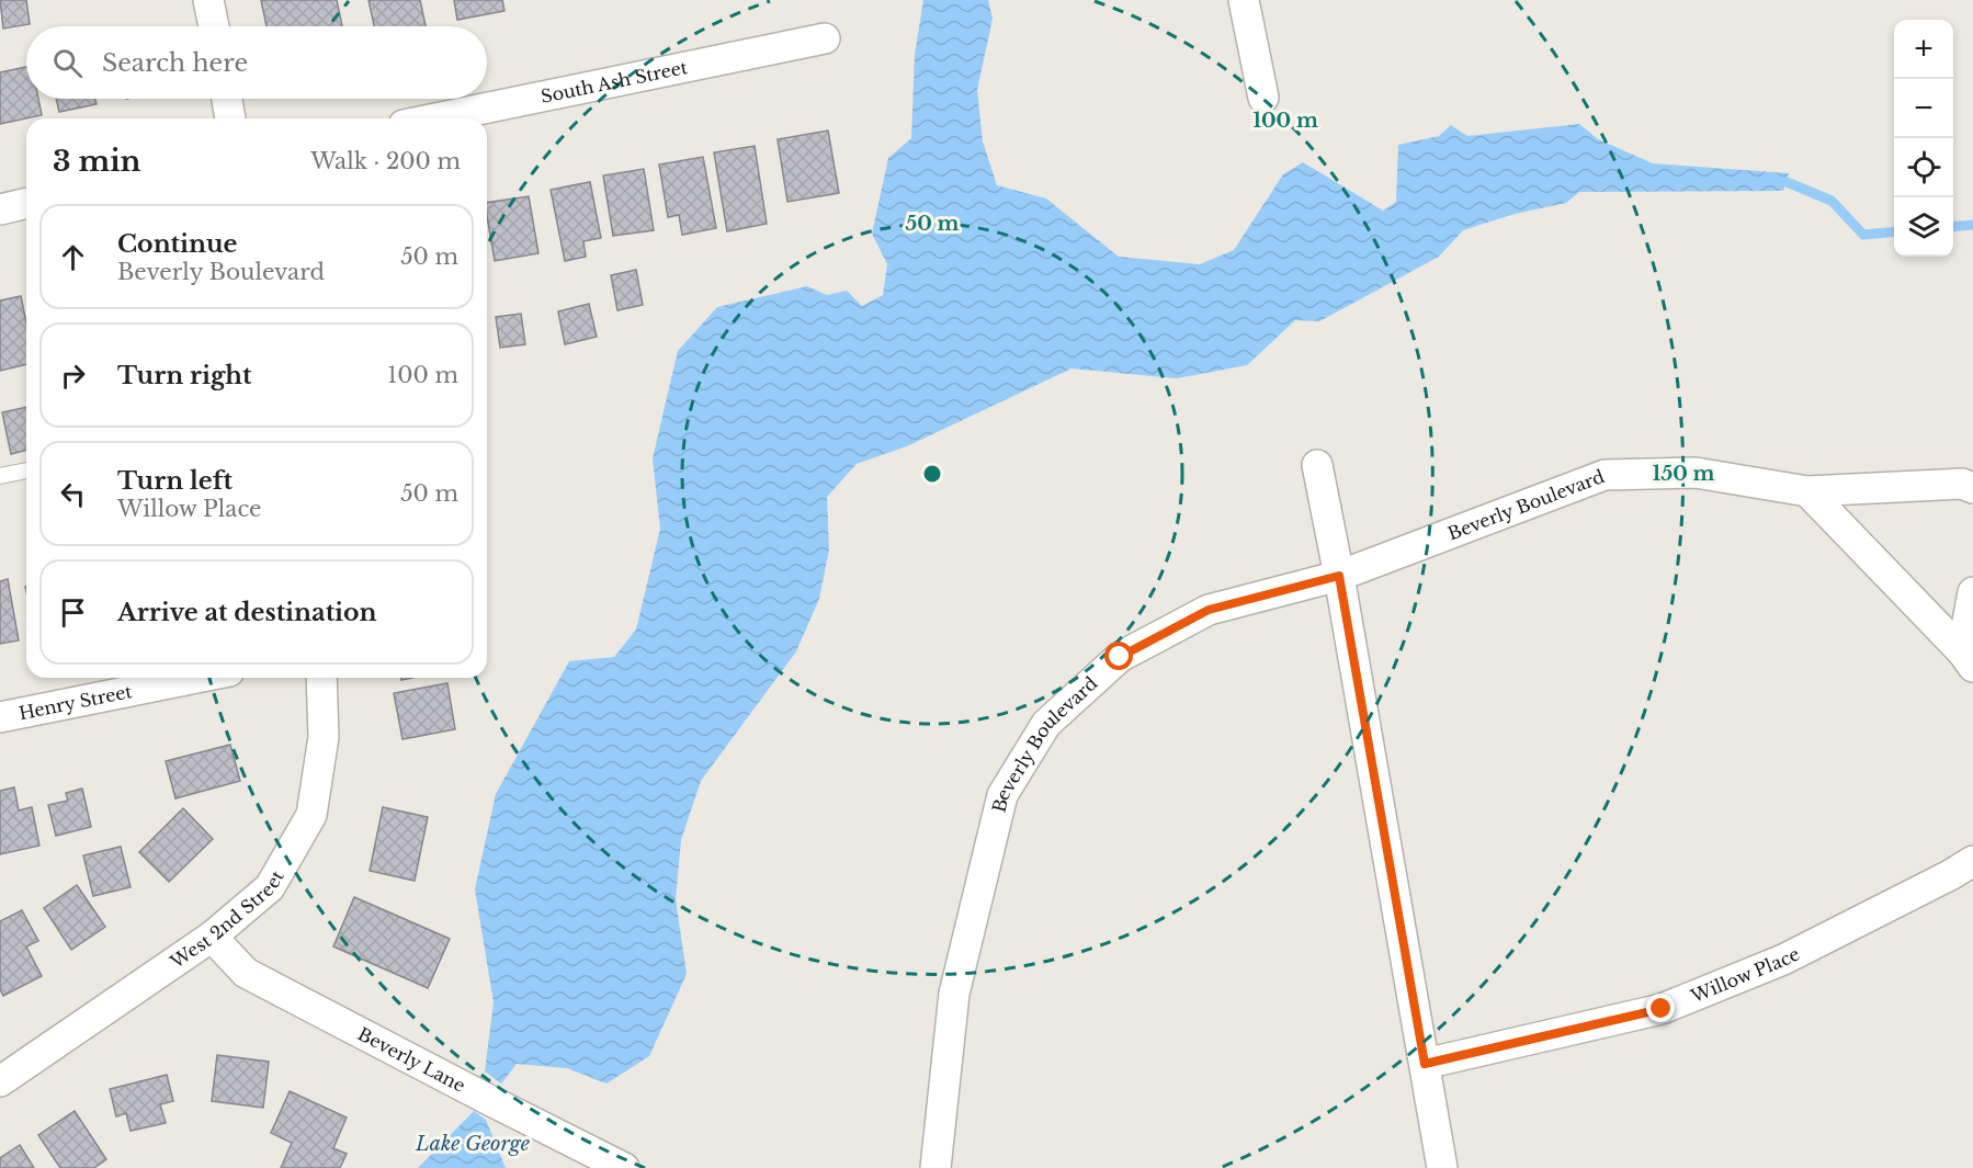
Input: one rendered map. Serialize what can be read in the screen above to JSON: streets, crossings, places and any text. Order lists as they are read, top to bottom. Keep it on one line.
{"streets":{"street":["South Ash Street","Beverly Boulevard","Henry Street","West 2nd Street","Willow Place","Beverly Lane"]},"crossings":[["West 2nd Street","Beverly Lane"]],"water":["Lake George"],"page":{"map_buttons":["+","−"],"search":"Search here","heading":["3 min","Walk · 200 m"],"list":[["Continue","Beverly Boulevard","50 m"],["Turn right","100 m"],["Turn left","Willow Place","50 m"],"Arrive at destination"]},"rings":["100 m","50 m","150 m"]}
